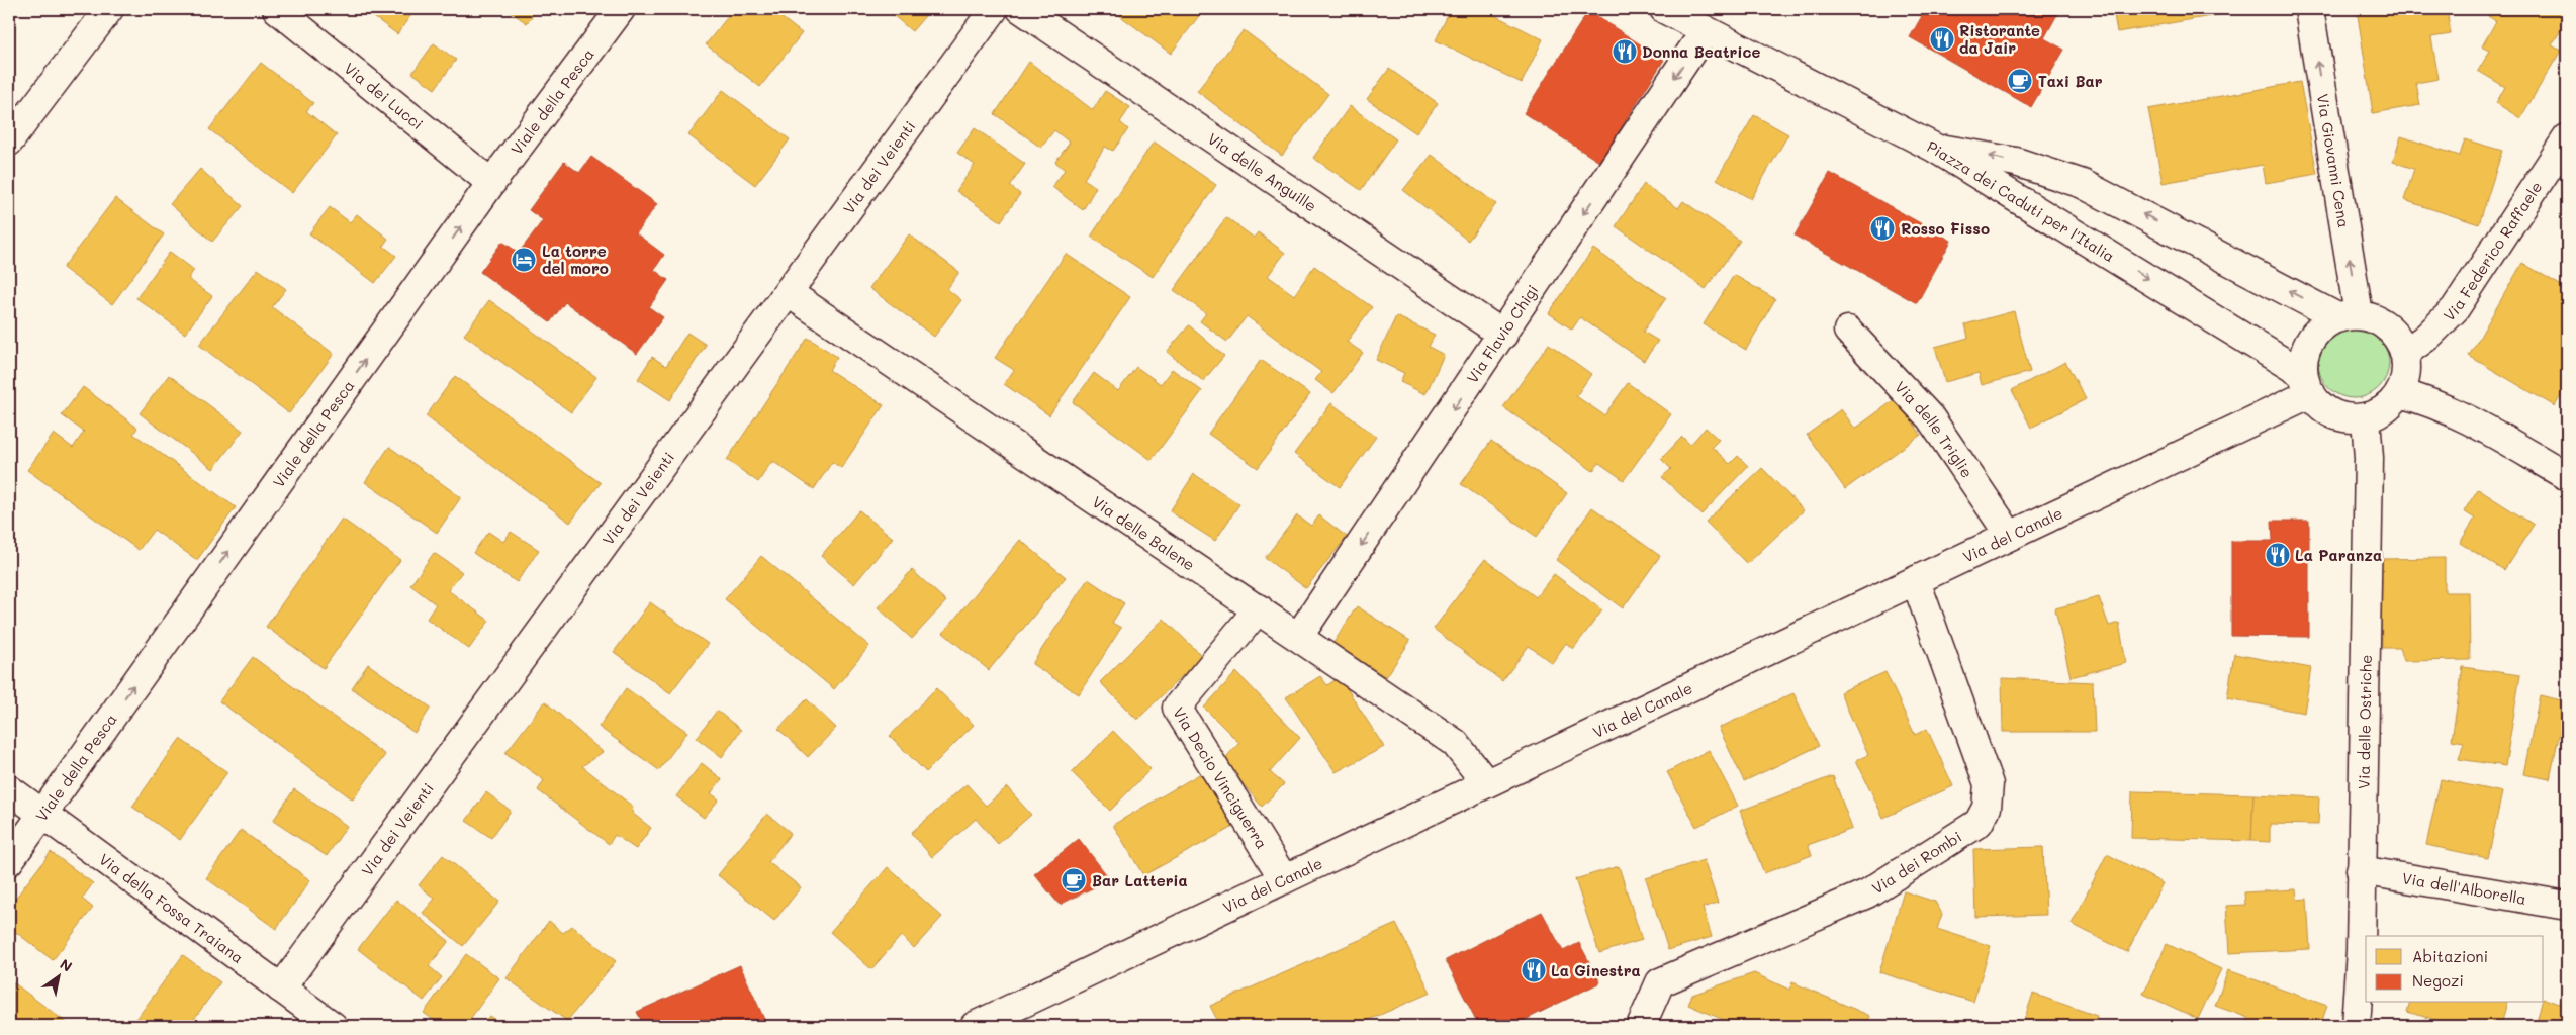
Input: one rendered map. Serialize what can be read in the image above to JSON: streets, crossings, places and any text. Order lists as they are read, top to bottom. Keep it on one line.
{"streets":{"street":["Via dei Lucci","Viale della Pesca","Via Giovanni Cena","Via dei Veienti","Via delle Anguille","Piazza dei Caduti per l'Italia","Via Federico Raffaele","Via Flavio Chigi","Via delle Triglie","Via delle Balene","Via del Canale","Via delle Ostriche","Via Decio Vinciguerra","Via dei Rombi","Via dell'Alborella","Via della Fossa Traiana"]},"crossings":[["Via dei Lucci","Viale della Pesca"],["Viale della Pesca","Via della Fossa Traiana"],["Via Giovanni Cena","Piazza dei Caduti per l'Italia"],["Via Giovanni Cena","Via Federico Raffaele"],["Via Giovanni Cena","Via del Canale"],["Via Giovanni Cena","Via delle Ostriche"],["Via dei Veienti","Via delle Balene"],["Via dei Veienti","Via della Fossa Traiana"],["Via delle Anguille","Via Flavio Chigi"],["Piazza dei Caduti per l'Italia","Via Federico Raffaele"],["Piazza dei Caduti per l'Italia","Via del Canale"],["Piazza dei Caduti per l'Italia","Via delle Ostriche"],["Via Federico Raffaele","Via del Canale"],["Via Federico Raffaele","Via delle Ostriche"],["Via Flavio Chigi","Via delle Balene"],["Via delle Triglie","Via del Canale"],["Via delle Balene","Via del Canale"],["Via delle Balene","Via Decio Vinciguerra"],["Via del Canale","Via delle Ostriche"],["Via del Canale","Via Decio Vinciguerra"],["Via del Canale","Via dei Rombi"],["Via delle Ostriche","Via dell'Alborella"]],"one_way":["Viale della Pesca","Via Giovanni Cena","Via Flavio Chigi"],"places":{"restaurant":["Ristorante da Jair","Donna Beatrice","Rosso Fisso","La Paranza","La Ginestra"],"cafe":["Taxi Bar","Bar Latteria"],"hotel":["La torre del moro"]},"legend":["Abitazioni","Negozi"],"north":"top right"}
